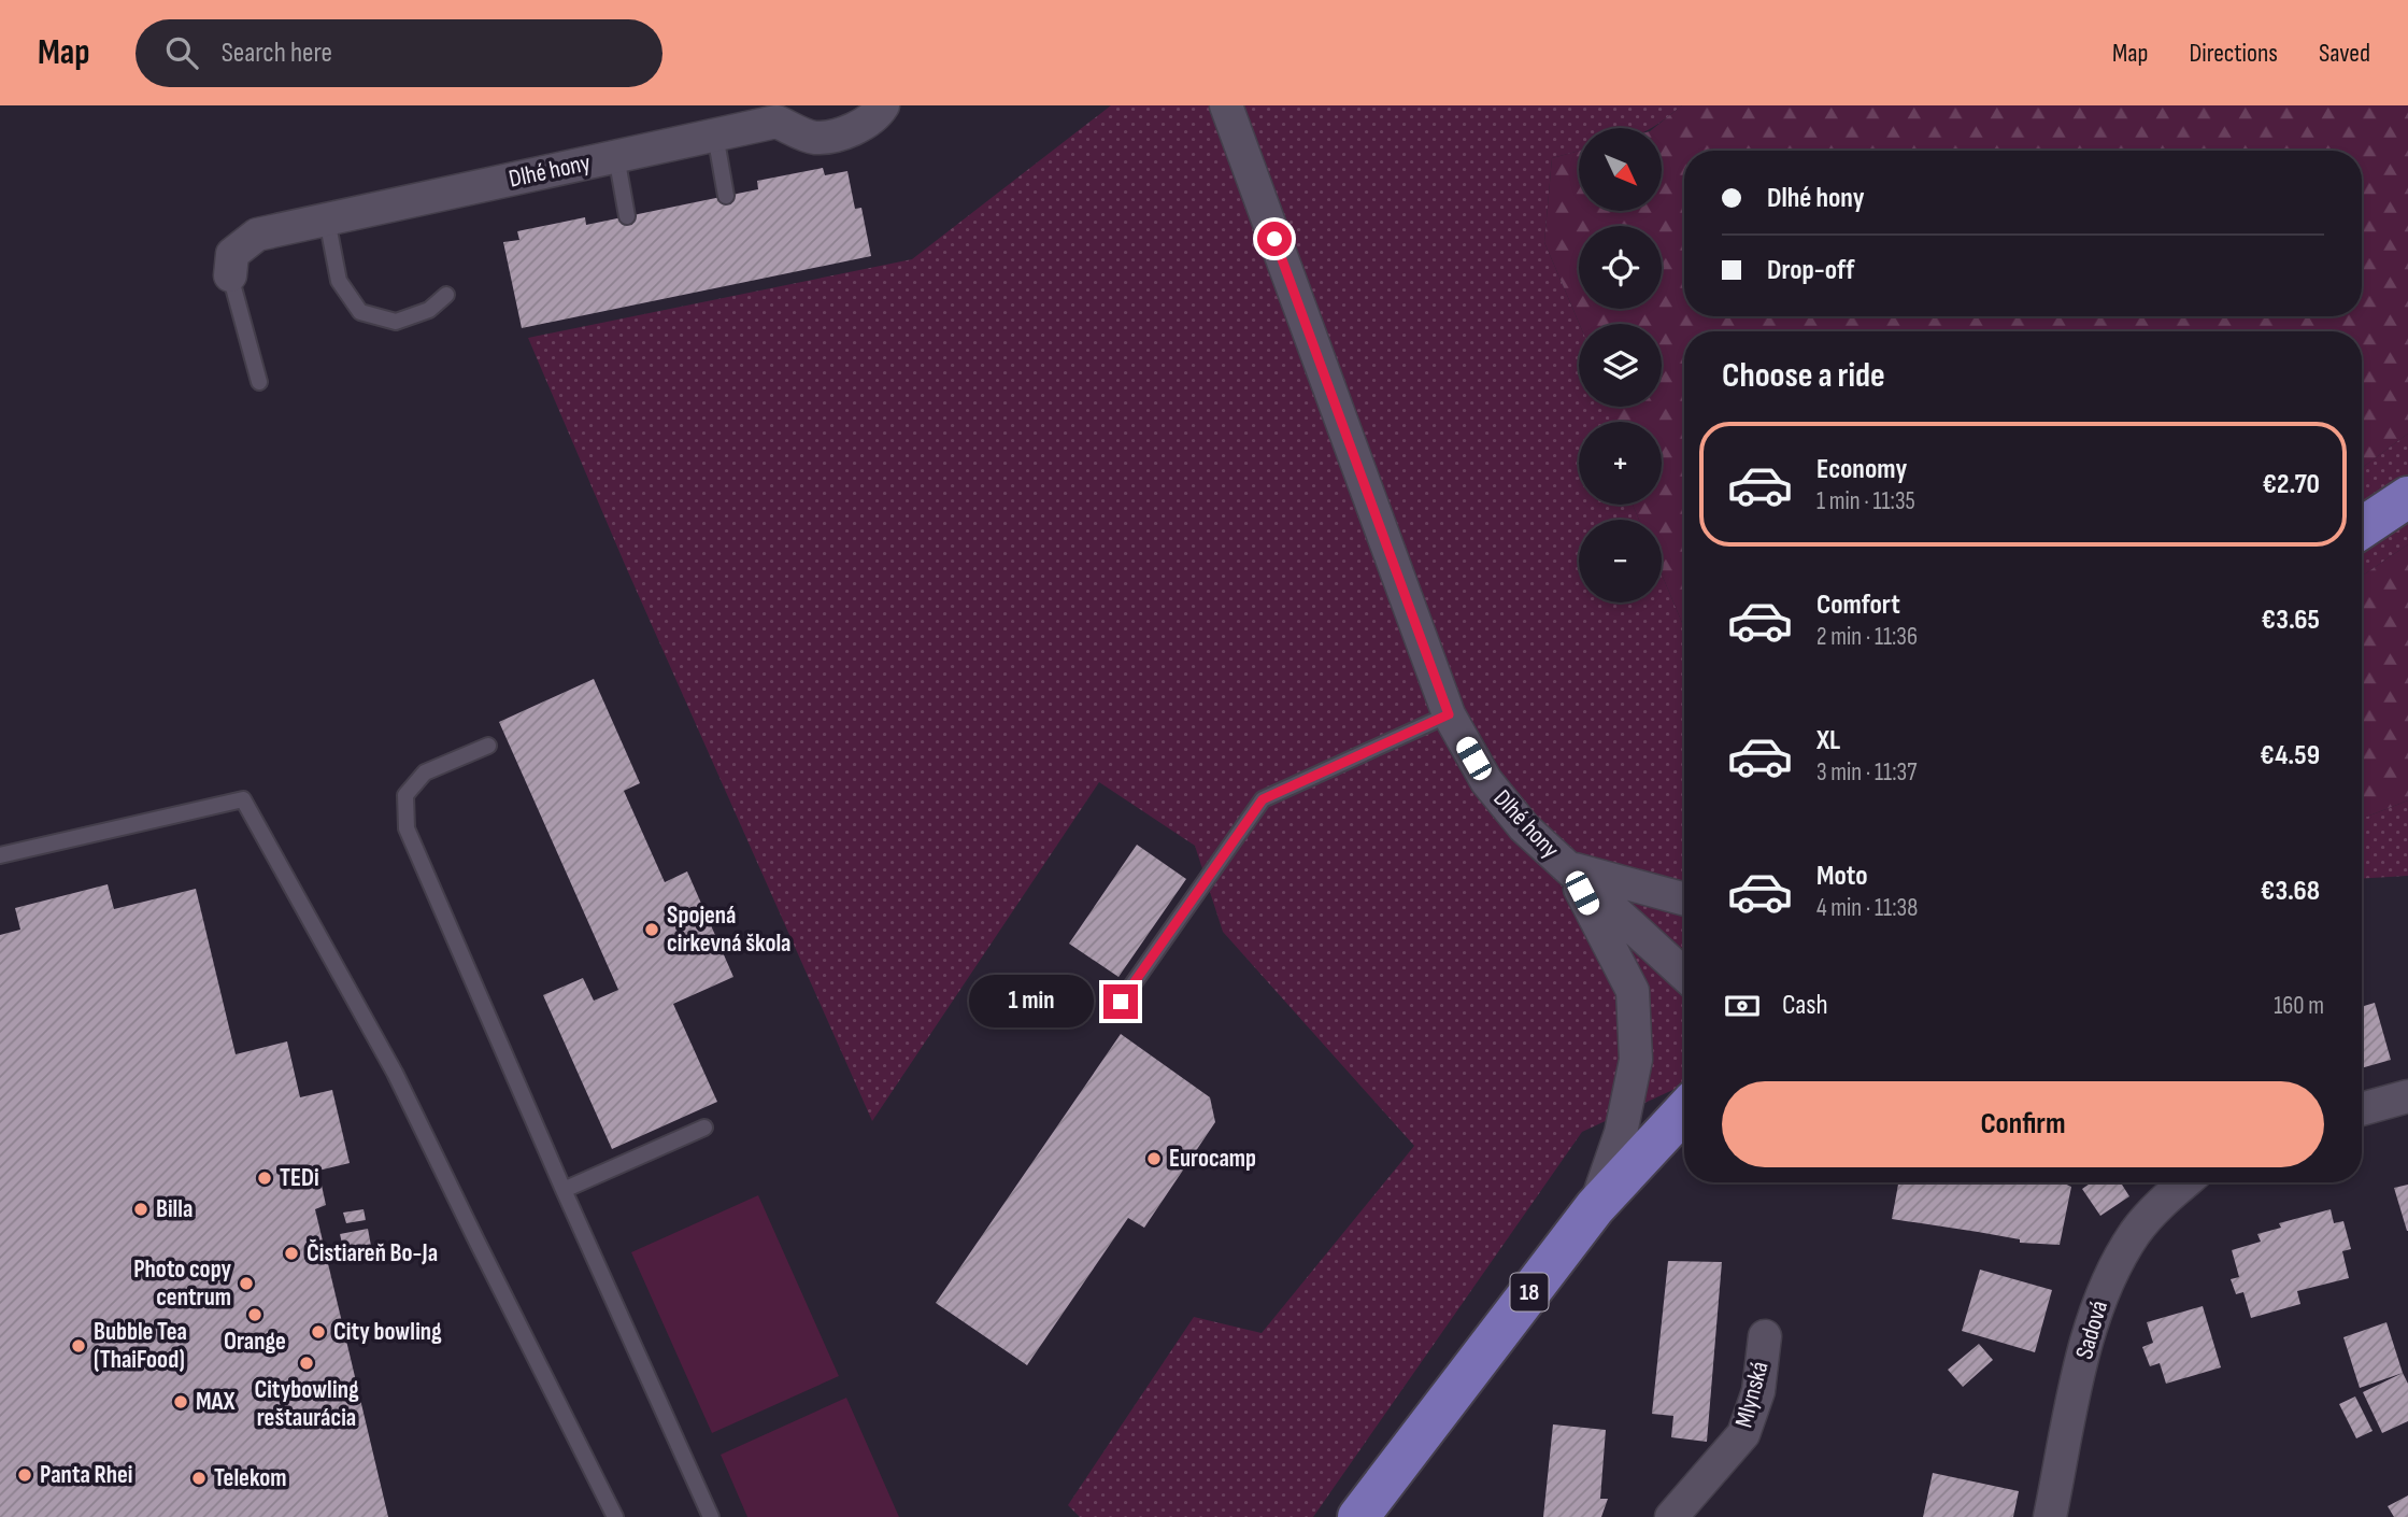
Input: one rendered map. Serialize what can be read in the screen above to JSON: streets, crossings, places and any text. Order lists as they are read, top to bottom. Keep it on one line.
{"streets":{"main road":["18"],"street":["Dlhé hony","Sadová","Mlynská"]},"places":["Spojená cirkevná škola","Eurocamp","TEDi","Billa","Čistiareň Bo-Ja","Photo copy centrum","Orange","City bowling","Bubble Tea (ThaiFood)","Citybowling reštaurácia","MAX","Panta Rhei","Telekom"],"north":"bottom right","page":{"header":"Map","search":"Search here","nav":["Map","Directions","Saved"],"map_buttons":["+","−"],"banner":["Dlhé hony","Drop-off"],"heading":"Choose a ride","list":[{"name":"Economy","note":"1 min · 11:35","value":"€2.70"},{"name":"Comfort","note":"2 min · 11:36","value":"€3.65"},{"name":"XL","note":"3 min · 11:37","value":"€4.59"},{"name":"Moto","note":"4 min · 11:38","value":"€3.68"}],"pay":["Cash","160 m"],"bubble":"1 min","buttons":"Confirm"}}
